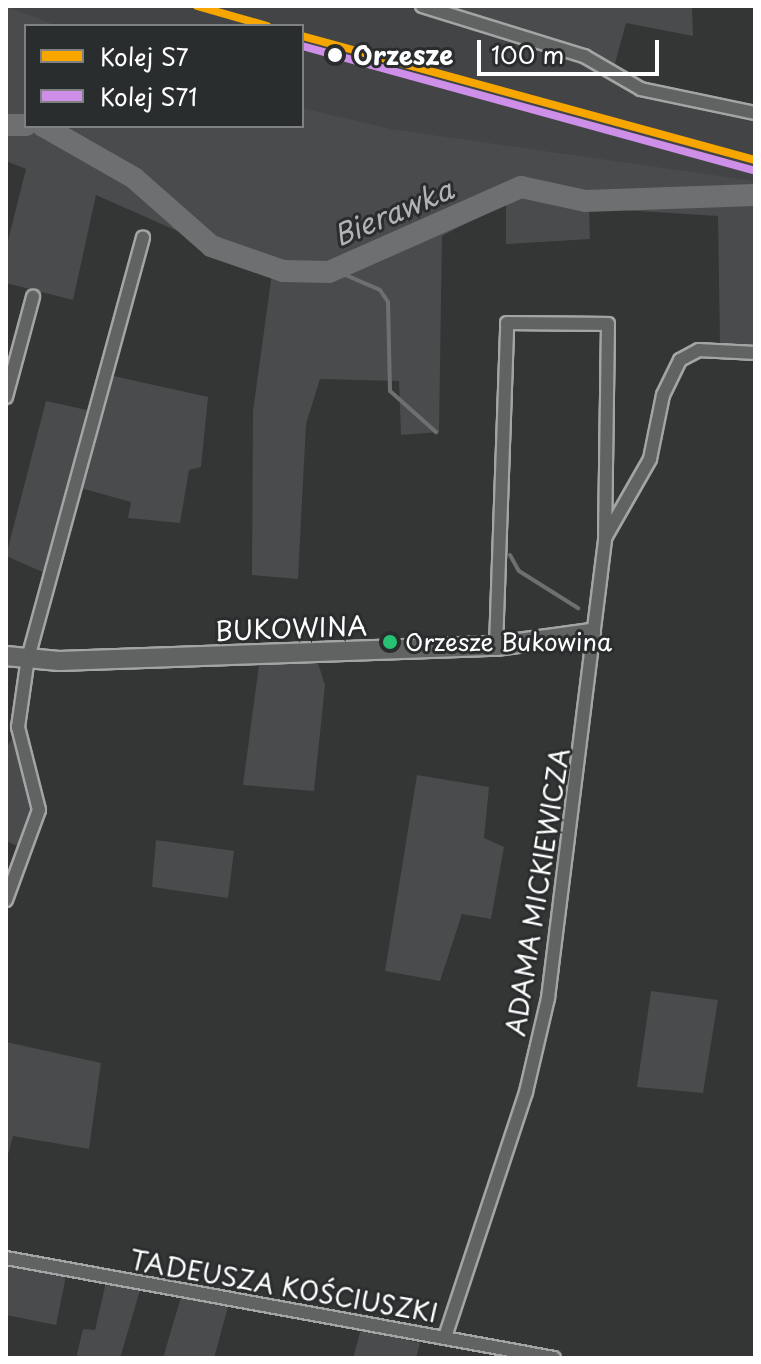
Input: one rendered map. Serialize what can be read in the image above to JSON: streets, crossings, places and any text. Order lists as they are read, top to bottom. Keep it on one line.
{"streets":{"street":["BUKOWINA","ADAMA MICKIEWICZA","TADEUSZA KOŚCIUSZKI"]},"crossings":[["BUKOWINA","ADAMA MICKIEWICZA"],["ADAMA MICKIEWICZA","TADEUSZA KOŚCIUSZKI"]],"water":["Bierawka"],"places":["Orzesze","Orzesze Bukowina"],"lines":["rail line S7","rail line S71"],"legend":["Kolej S7","Kolej S71"],"scale_bar":"100 m"}
